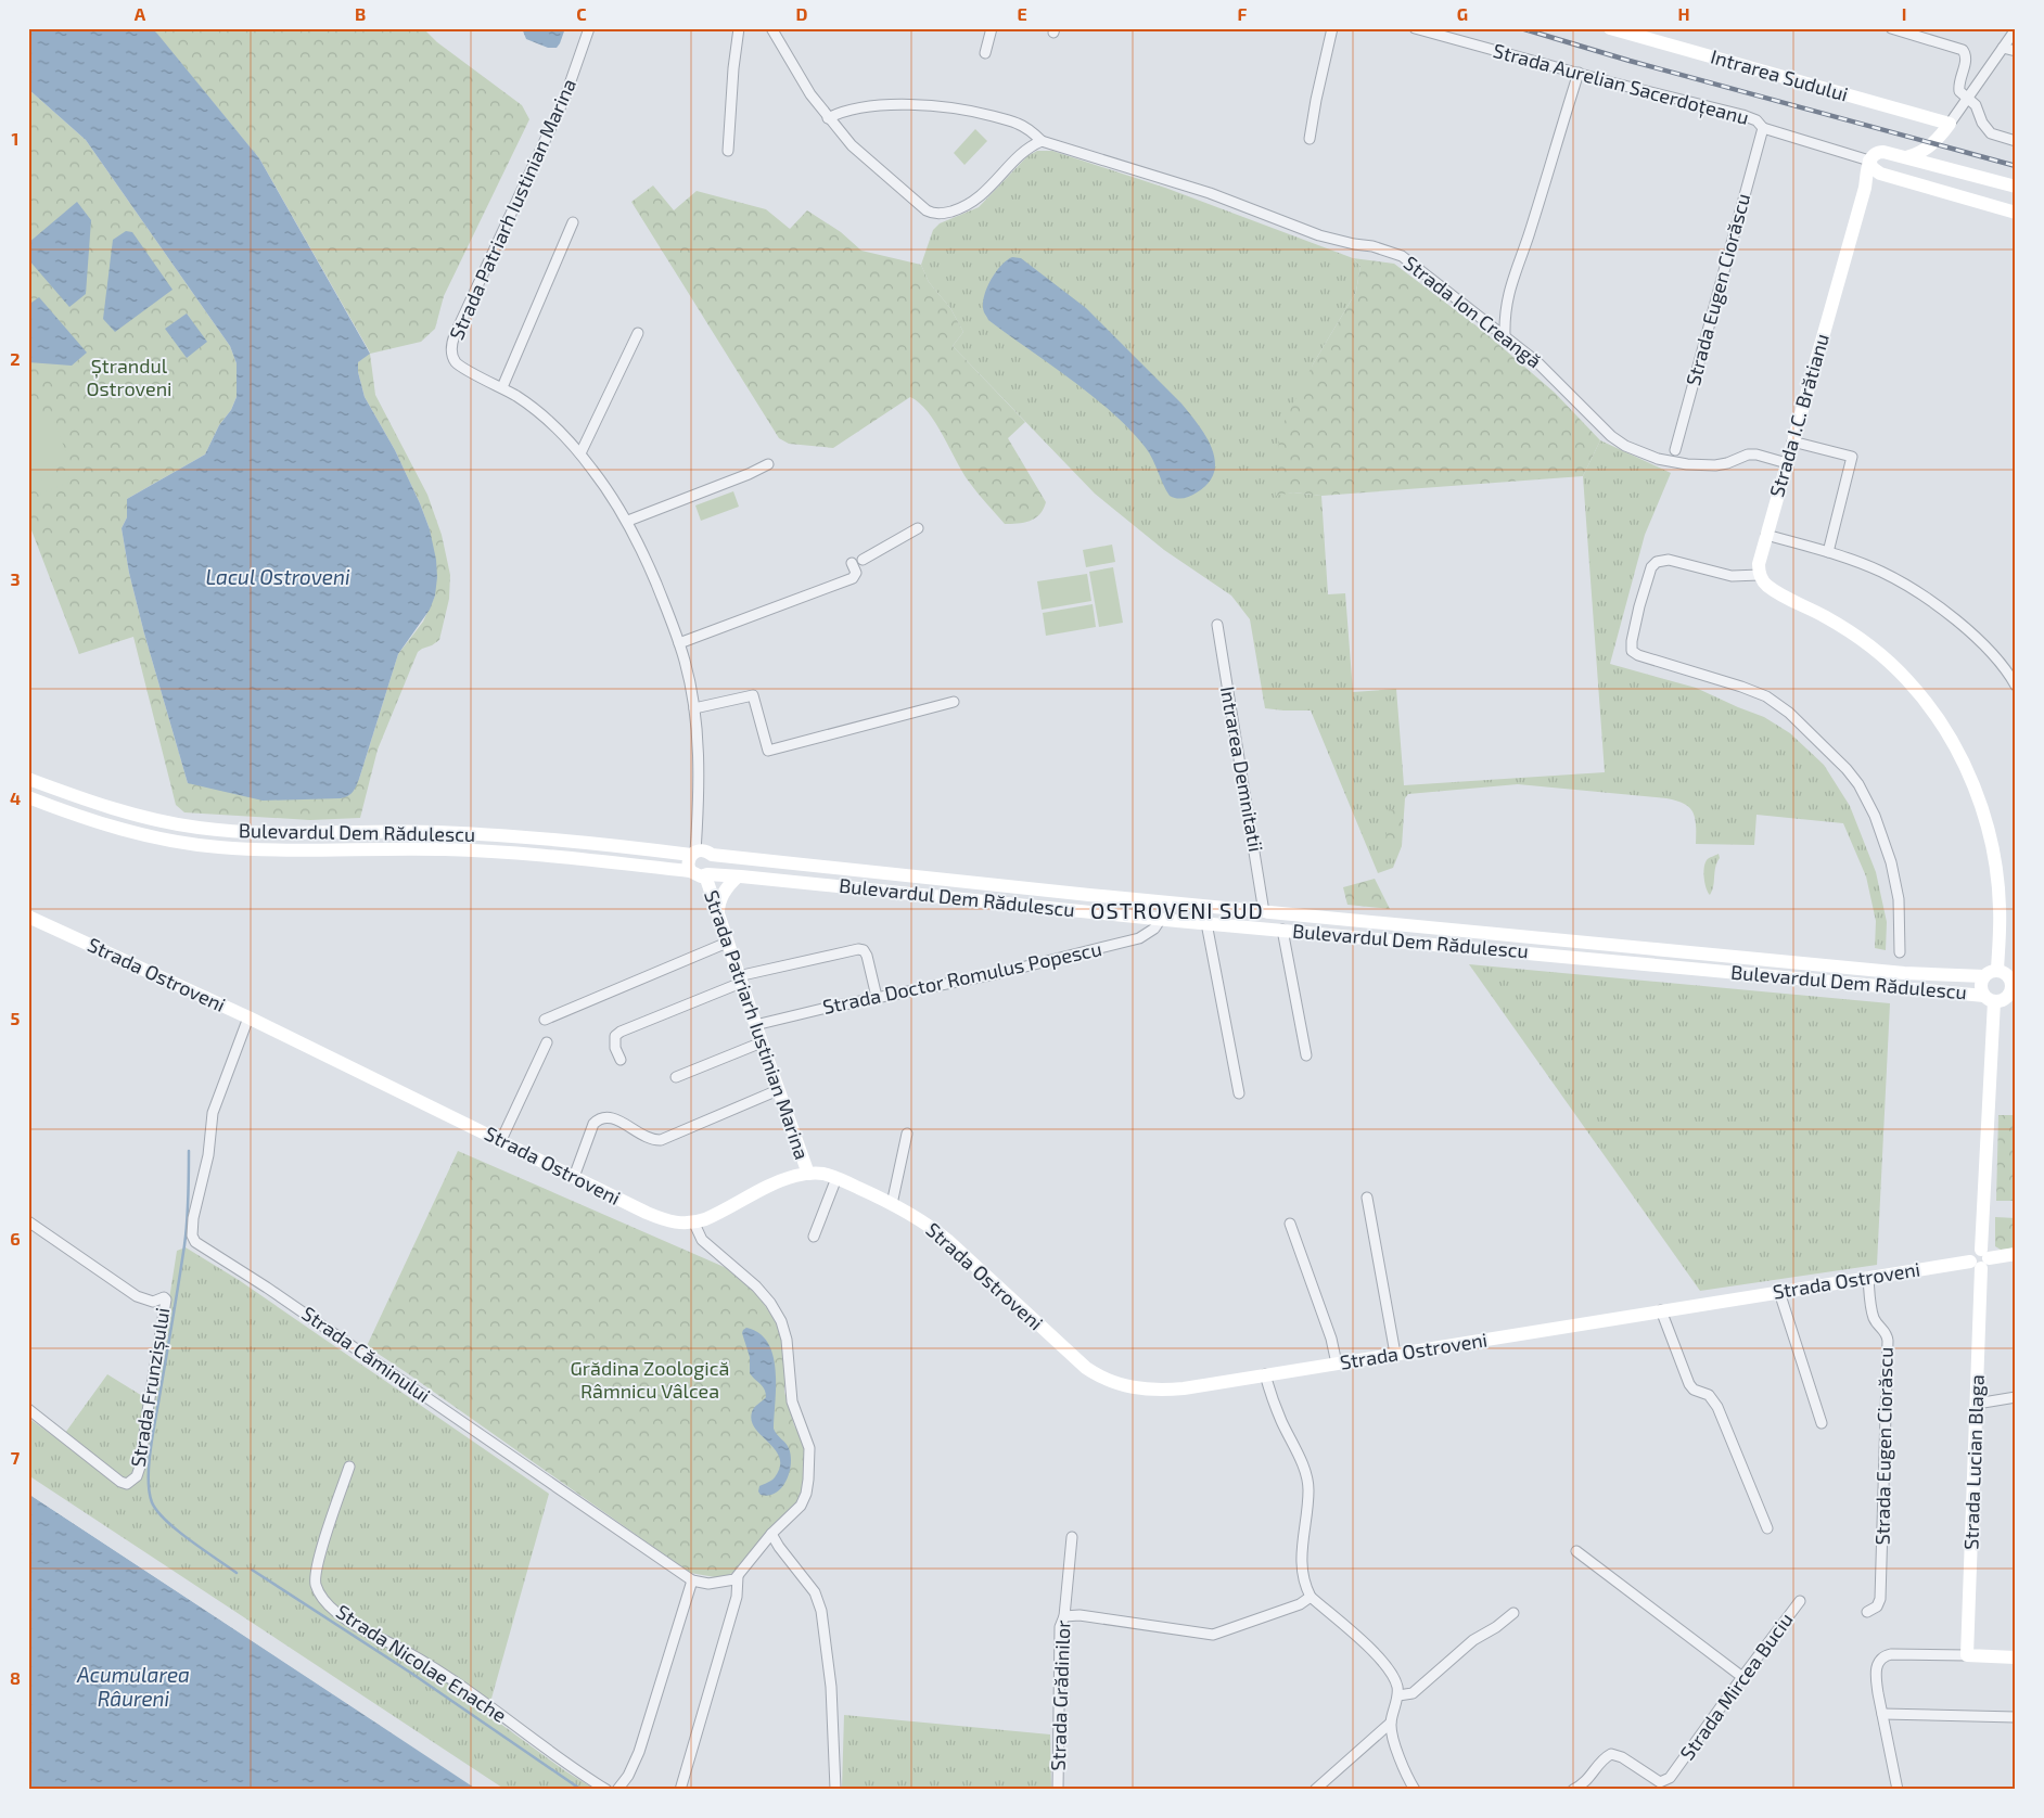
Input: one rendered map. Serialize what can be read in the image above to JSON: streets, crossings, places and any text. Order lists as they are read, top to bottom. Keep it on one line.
{"streets":{"street":["Intrarea Sudului","Strada Aurelian Sacerdoțeanu","Strada Patriarh Iustinian Marina","Strada Eugen Ciorăscu","Strada Ion Creangă","Strada I.C. Brătianu","Intrarea Demnitatii","Bulevardul Dem Rădulescu","Strada Ostroveni","Strada Doctor Romulus Popescu","Strada Căminului","Strada Frunzișului","Strada Lucian Blaga","Strada Nicolae Enache","Strada Mircea Buciu","Strada Grădinilor"]},"crossings":[["Strada Aurelian Sacerdoțeanu","Strada Eugen Ciorăscu"],["Strada Aurelian Sacerdoțeanu","Strada I.C. Brătianu"],["Strada Patriarh Iustinian Marina","Bulevardul Dem Rădulescu"],["Strada Patriarh Iustinian Marina","Strada Ostroveni"],["Strada Patriarh Iustinian Marina","Strada Doctor Romulus Popescu"],["Strada Eugen Ciorăscu","Strada Ostroveni"],["Strada Ion Creangă","Strada I.C. Brătianu"],["Intrarea Demnitatii","Bulevardul Dem Rădulescu"],["Bulevardul Dem Rădulescu","Strada Doctor Romulus Popescu"],["Bulevardul Dem Rădulescu","Strada Lucian Blaga"],["Strada Ostroveni","Strada Căminului"],["Strada Ostroveni","Strada Lucian Blaga"]],"districts":["OSTROVENI SUD"],"water":["Lacul Ostroveni","Acumularea Râureni"],"parks":["Ștrandul Ostroveni","Grădina Zoologică Râmnicu Vâlcea"],"grid":{"columns":["A","B","C","D","E","F","G","H","I"],"rows":["1","2","3","4","5","6","7","8"]}}
